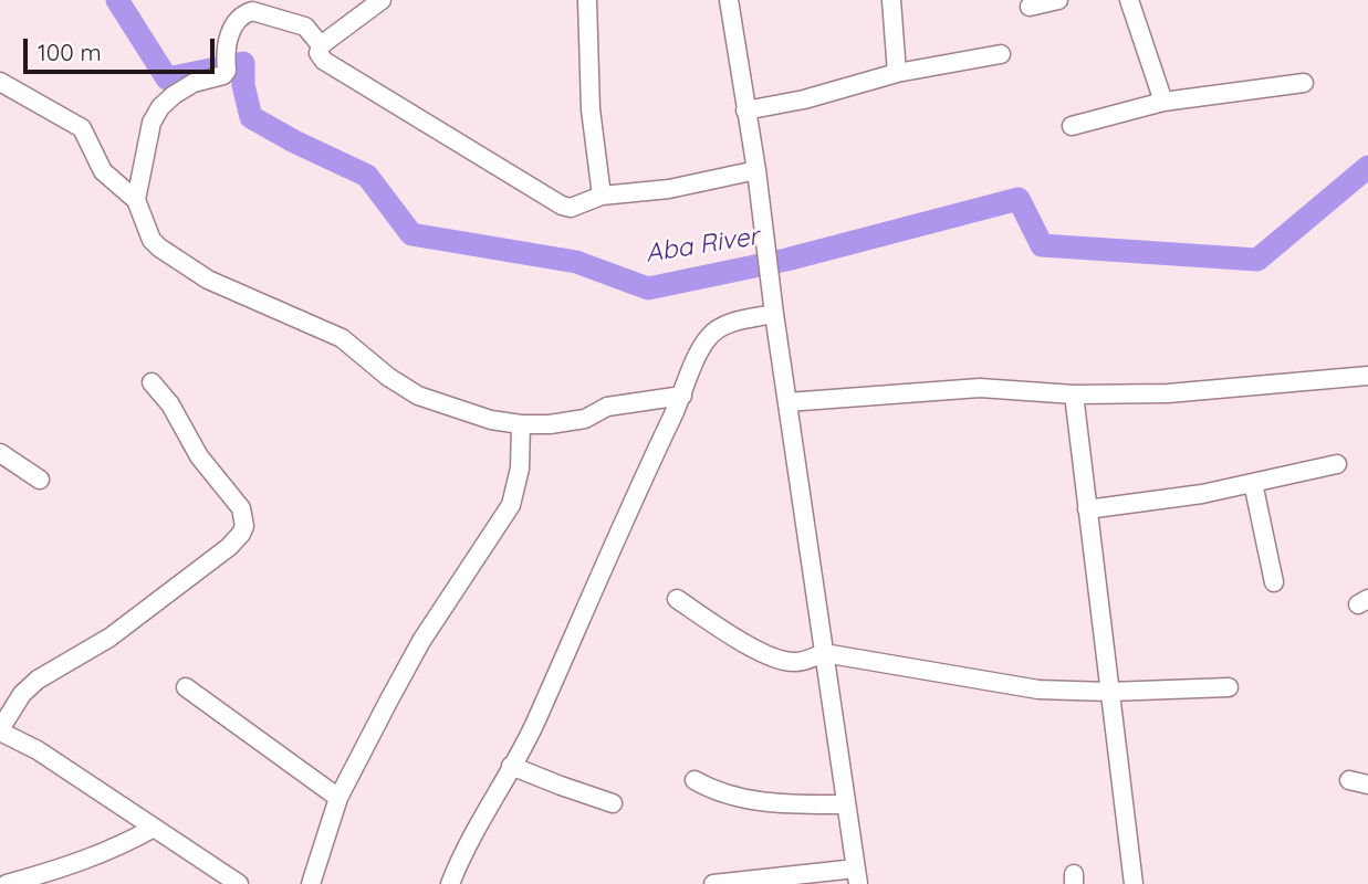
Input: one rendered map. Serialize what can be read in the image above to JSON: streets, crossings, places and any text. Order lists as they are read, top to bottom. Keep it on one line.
{"water":["Aba River"],"scale_bar":"100 m"}
